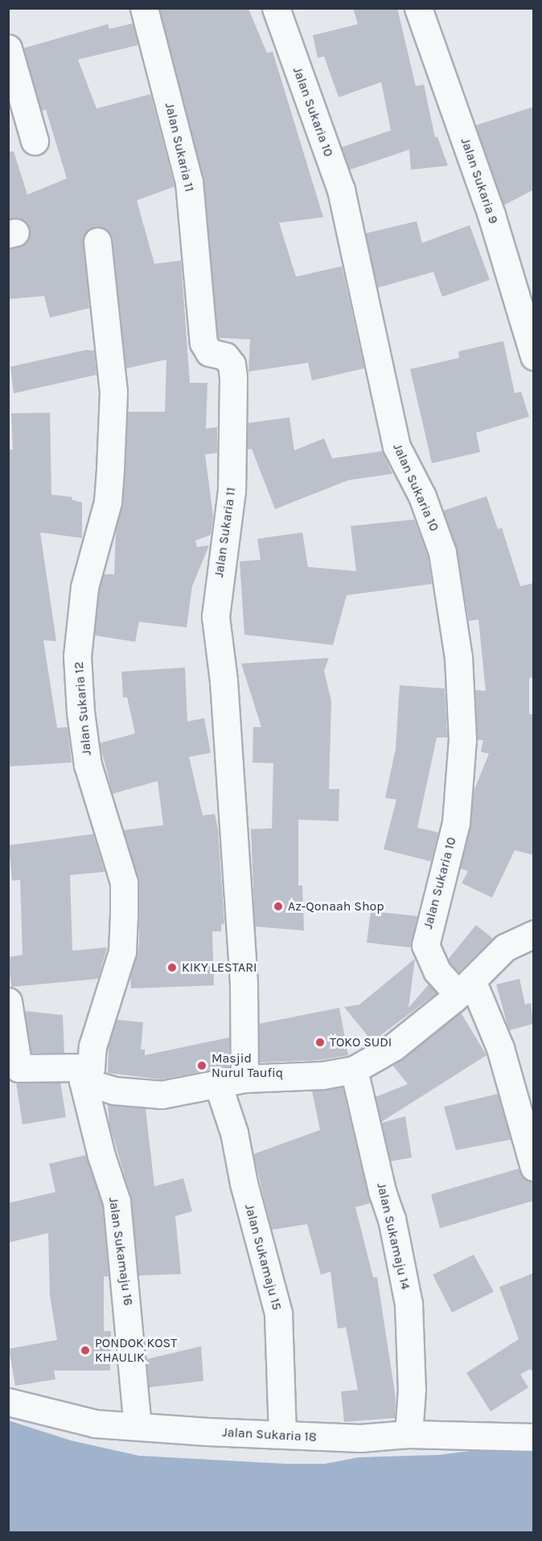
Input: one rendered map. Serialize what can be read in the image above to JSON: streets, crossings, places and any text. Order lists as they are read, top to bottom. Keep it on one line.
{"streets":{"street":["Jalan Sukaria 10","Jalan Sukaria 11","Jalan Sukaria 9","Jalan Sukaria 12","Jalan Sukamaju 14","Jalan Sukamaju 16","Jalan Sukamaju 15","Jalan Sukaria 18"]},"crossings":[["Jalan Sukaria 12","Jalan Sukamaju 16"],["Jalan Sukamaju 14","Jalan Sukaria 18"],["Jalan Sukamaju 16","Jalan Sukaria 18"],["Jalan Sukamaju 15","Jalan Sukaria 18"]],"places":["Az-Qonaah Shop","KIKY LESTARI","TOKO SUDI","Masjid Nurul Taufiq","PONDOK KOST KHAULIK"]}
